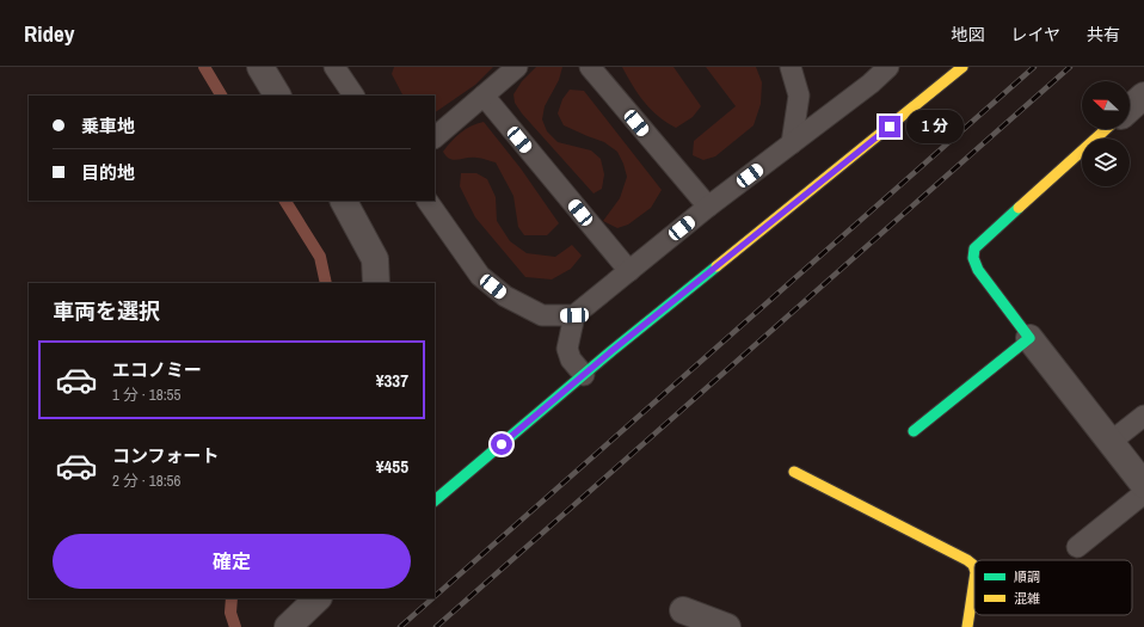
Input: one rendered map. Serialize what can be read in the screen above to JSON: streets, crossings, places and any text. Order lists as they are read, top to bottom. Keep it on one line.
{"legend":["順調","混雑"],"north":"left","page":{"header":"Ridey","nav":["地図","レイヤ","共有"],"banner":["乗車地","目的地"],"bubble":"1 分","heading":"車両を選択","list":[{"name":"エコノミー","note":"1 分 · 18:55","value":"¥337"},{"name":"コンフォート","note":"2 分 · 18:56","value":"¥455"}],"buttons":"確定"}}
